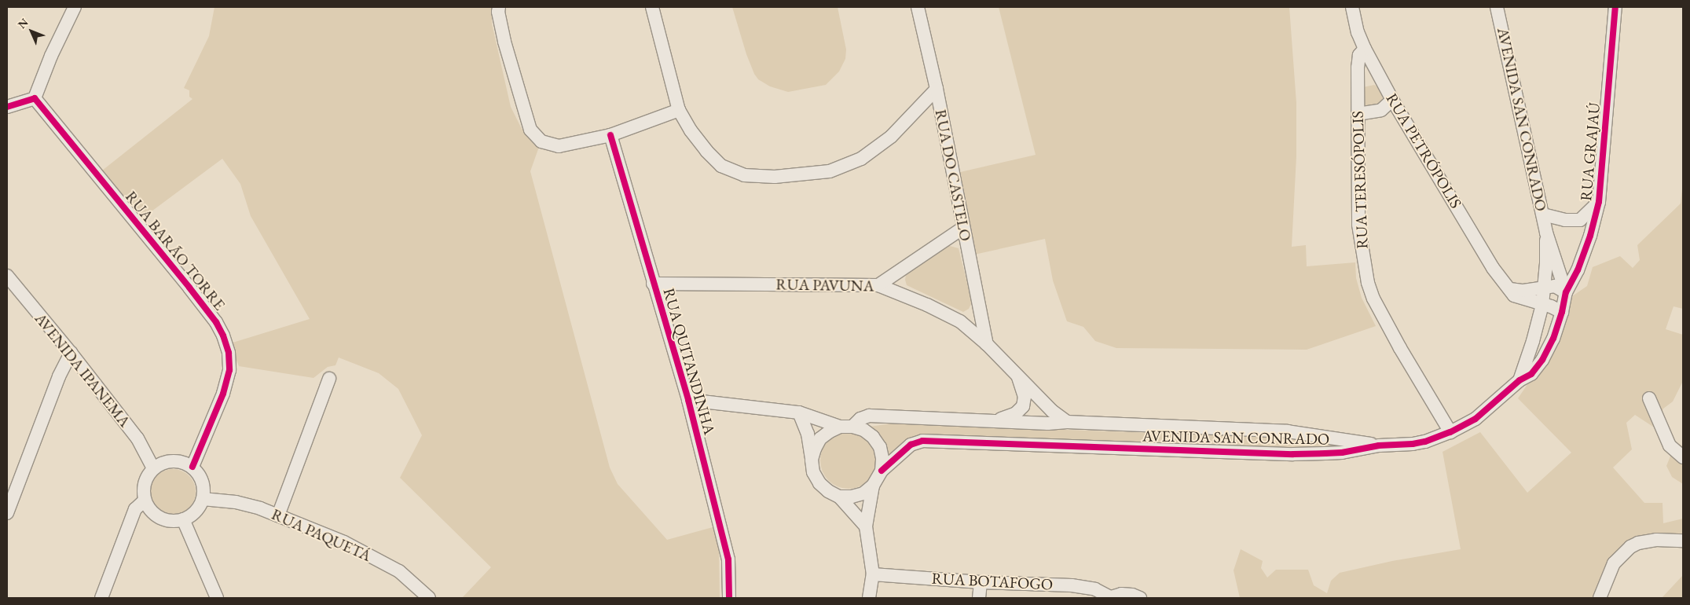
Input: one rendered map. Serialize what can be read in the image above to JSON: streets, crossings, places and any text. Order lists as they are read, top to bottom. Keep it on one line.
{"streets":{"street":["AVENIDA SAN CONRADO","RUA PETRÓPOLIS","RUA GRAJAÚ","RUA DO CASTELO","RUA TERESÓPOLIS","RUA BARÃO TORRE","RUA PAVUNA","RUA QUITANDINHA","AVENIDA IPANEMA","RUA PAQUETÁ","RUA BOTAFOGO"]},"crossings":[["AVENIDA SAN CONRADO","RUA PETRÓPOLIS"],["AVENIDA SAN CONRADO","RUA GRAJAÚ"],["AVENIDA SAN CONRADO","RUA TERESÓPOLIS"],["AVENIDA SAN CONRADO","RUA PAVUNA"],["RUA PETRÓPOLIS","RUA TERESÓPOLIS"],["RUA DO CASTELO","RUA PAVUNA"],["RUA BARÃO TORRE","AVENIDA IPANEMA"],["RUA BARÃO TORRE","RUA PAQUETÁ"],["RUA PAVUNA","RUA QUITANDINHA"],["AVENIDA IPANEMA","RUA PAQUETÁ"]],"north":"top left"}
